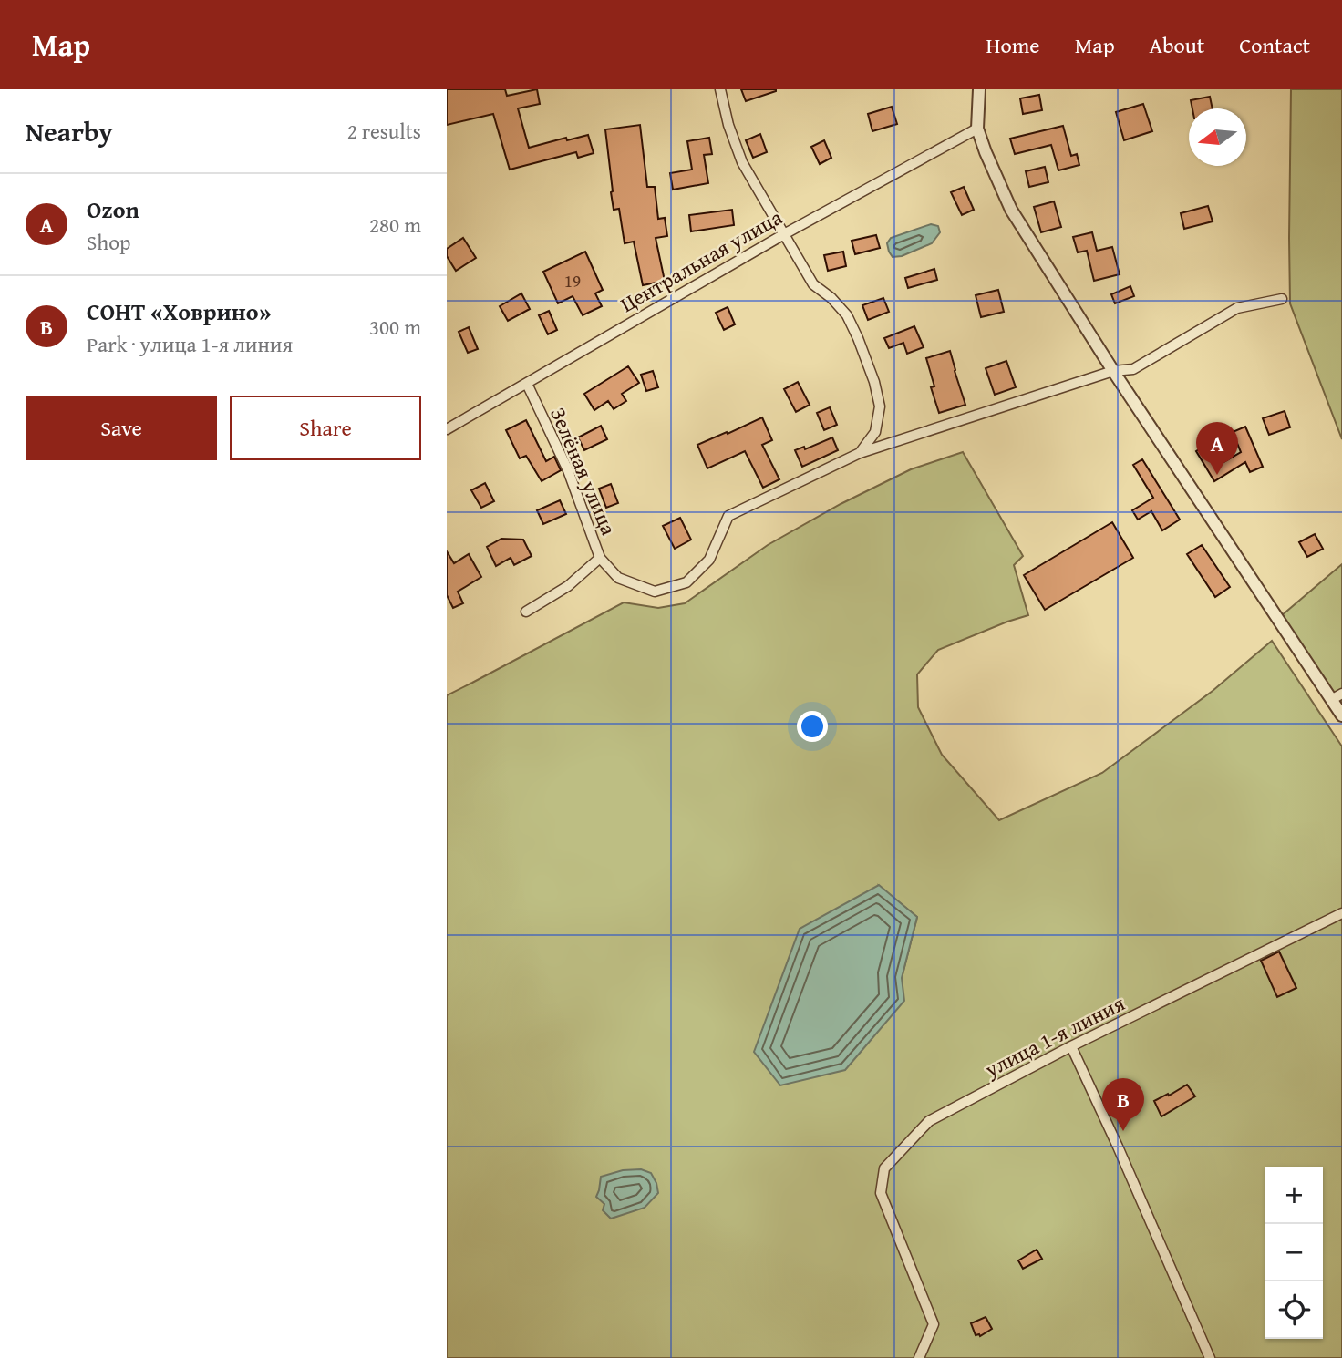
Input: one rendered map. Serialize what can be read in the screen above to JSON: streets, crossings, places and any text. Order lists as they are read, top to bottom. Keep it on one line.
{"streets":{"street":["Центральная улица","Зелёная улица","улица 1-я линия"]},"crossings":[["Центральная улица","Зелёная улица"]],"house_numbers":["19"],"north":"left","page":{"header":"Map","nav":["Home","Map","About","Contact"],"heading":["Nearby","2 results"],"list":[{"mark":"A","name":"Ozon","note":"Shop","value":"280 m"},{"mark":"B","name":"СОНТ «Ховрино»","note":"Park · улица 1-я линия","value":"300 m"}],"buttons":["Save","Share"],"pins":["A","B"],"map_buttons":["+","−"]}}
